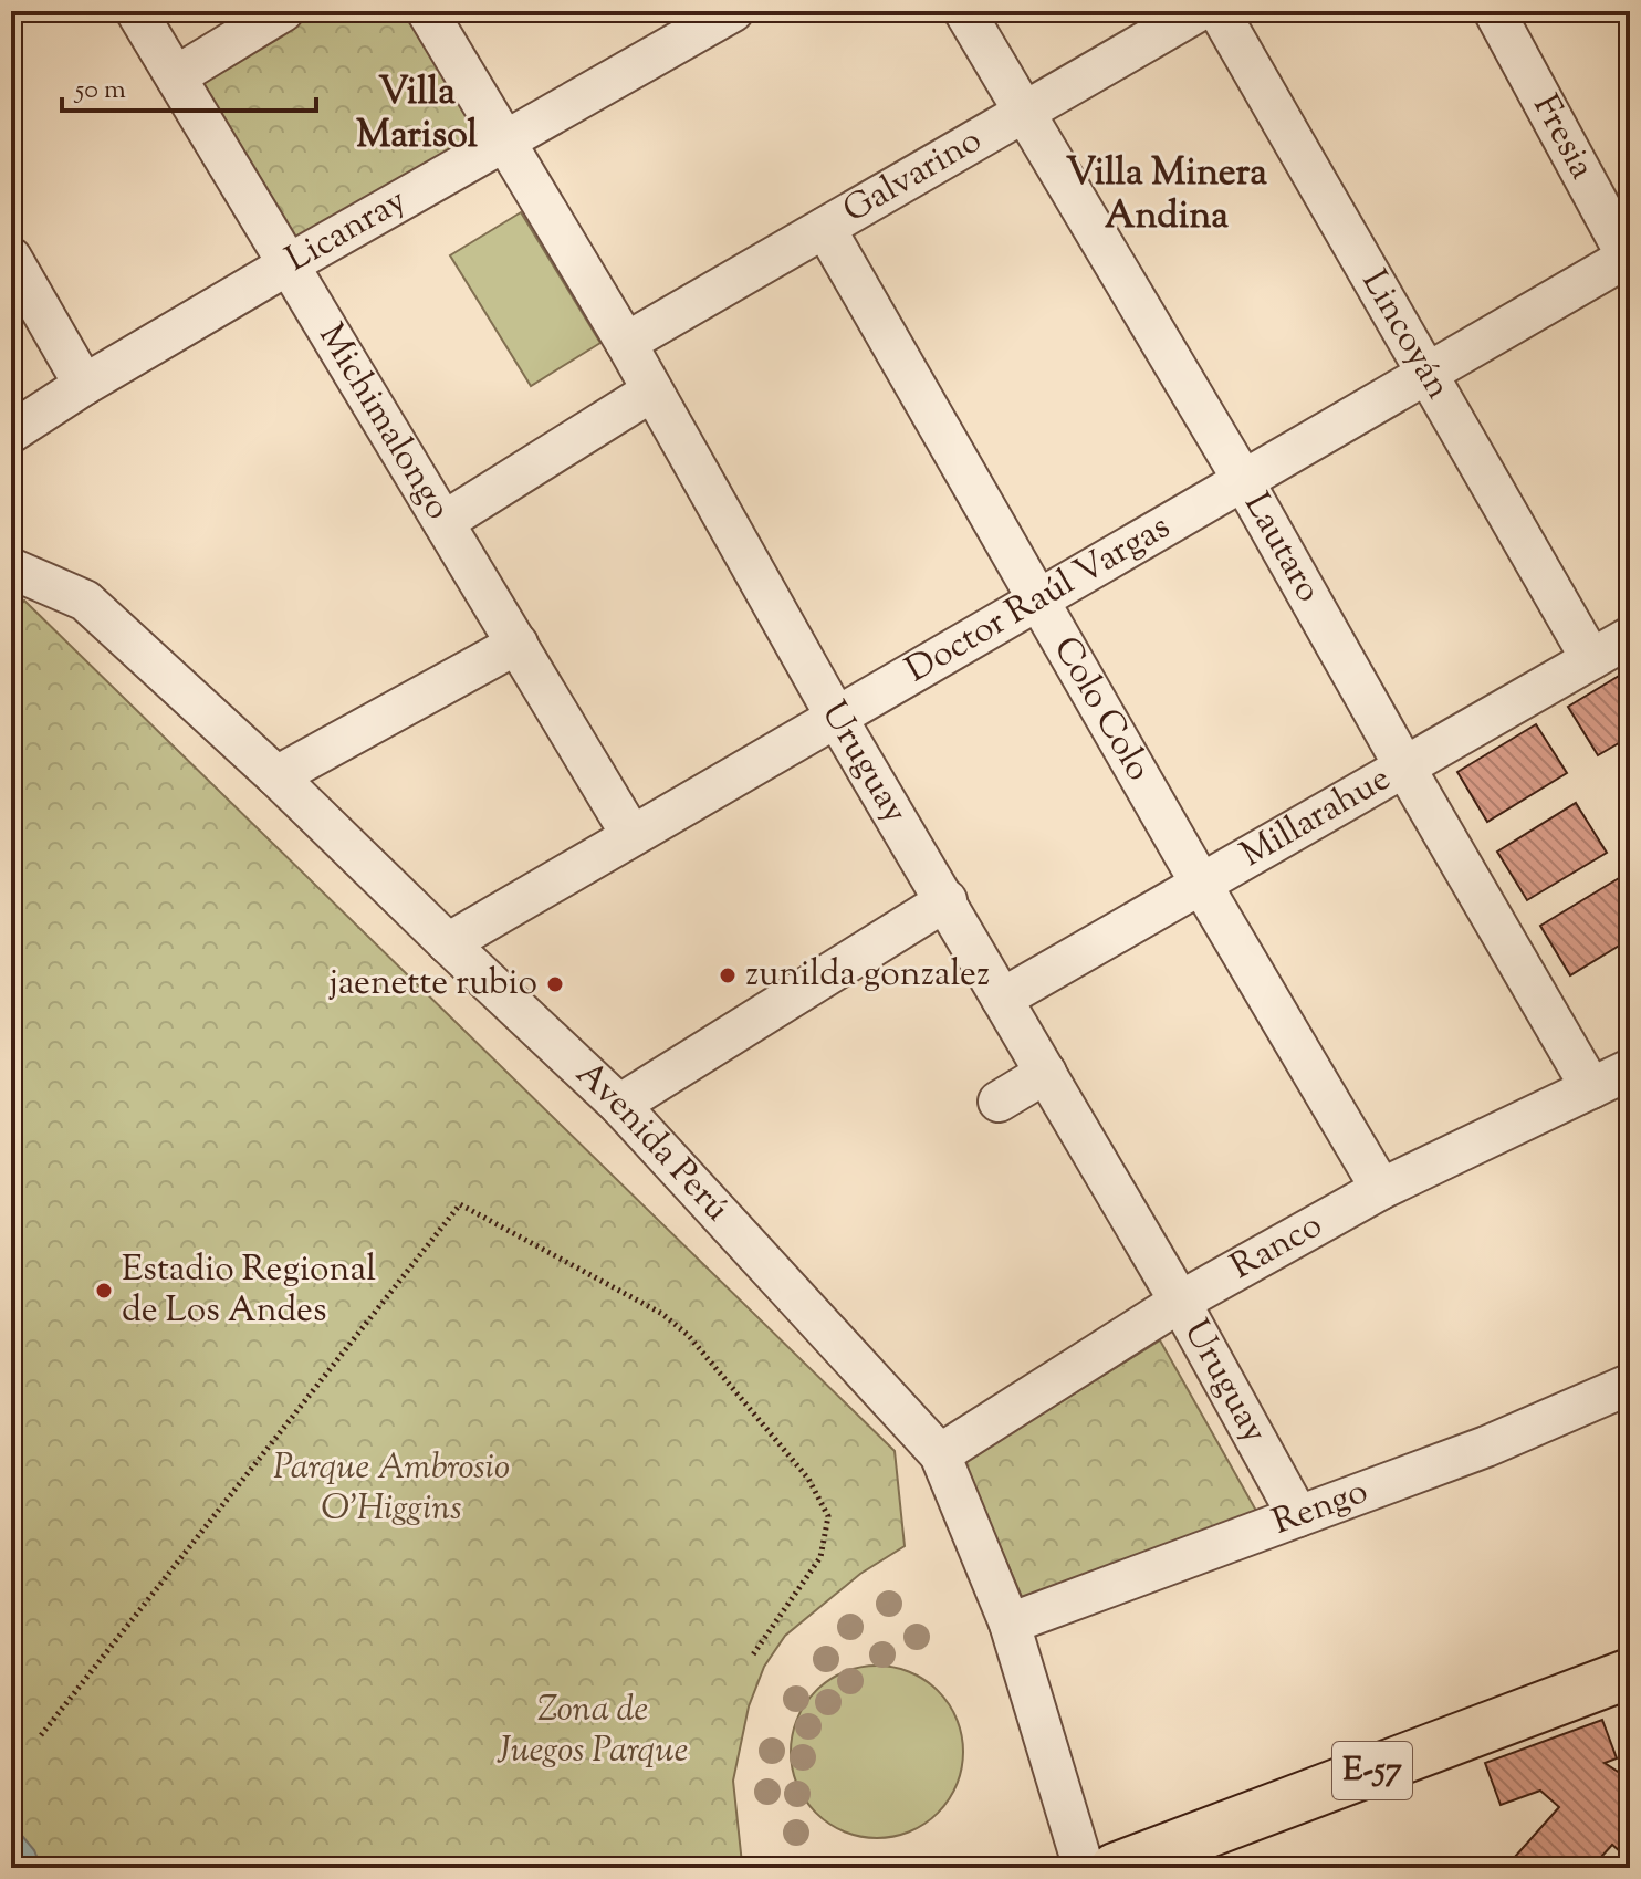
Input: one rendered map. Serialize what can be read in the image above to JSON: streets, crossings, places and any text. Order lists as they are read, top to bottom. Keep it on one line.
{"streets":{"main road":["E-57"],"street":["Fresia","Galvarino","Licanray","Lincoyán","Michimalongo","Lautaro","Doctor Raúl Vargas","Colo Colo","Uruguay","Millarahue","Avenida Perú","Ranco","Rengo"]},"crossings":[["Fresia","Doctor Raúl Vargas"],["Galvarino","Lautaro"],["Galvarino","Colo Colo"],["Galvarino","Uruguay"],["Licanray","Michimalongo"],["Licanray","Uruguay"],["Lincoyán","Doctor Raúl Vargas"],["Lincoyán","Millarahue"],["Michimalongo","Doctor Raúl Vargas"],["Lautaro","Doctor Raúl Vargas"],["Lautaro","Millarahue"],["Lautaro","Ranco"],["Doctor Raúl Vargas","Colo Colo"],["Doctor Raúl Vargas","Uruguay"],["Doctor Raúl Vargas","Avenida Perú"],["Colo Colo","Millarahue"],["Colo Colo","Ranco"],["Uruguay","Millarahue"],["Uruguay","Ranco"],["Uruguay","Rengo"],["Avenida Perú","Ranco"],["Avenida Perú","Rengo"]],"districts":["Villa Marisol","Villa Minera Andina"],"parks":["Parque Ambrosio O'Higgins","Zona de Juegos Parque"],"places":["zunilda gonzalez","jaenette rubio","Estadio Regional de Los Andes"],"scale_bar":"50 m"}
